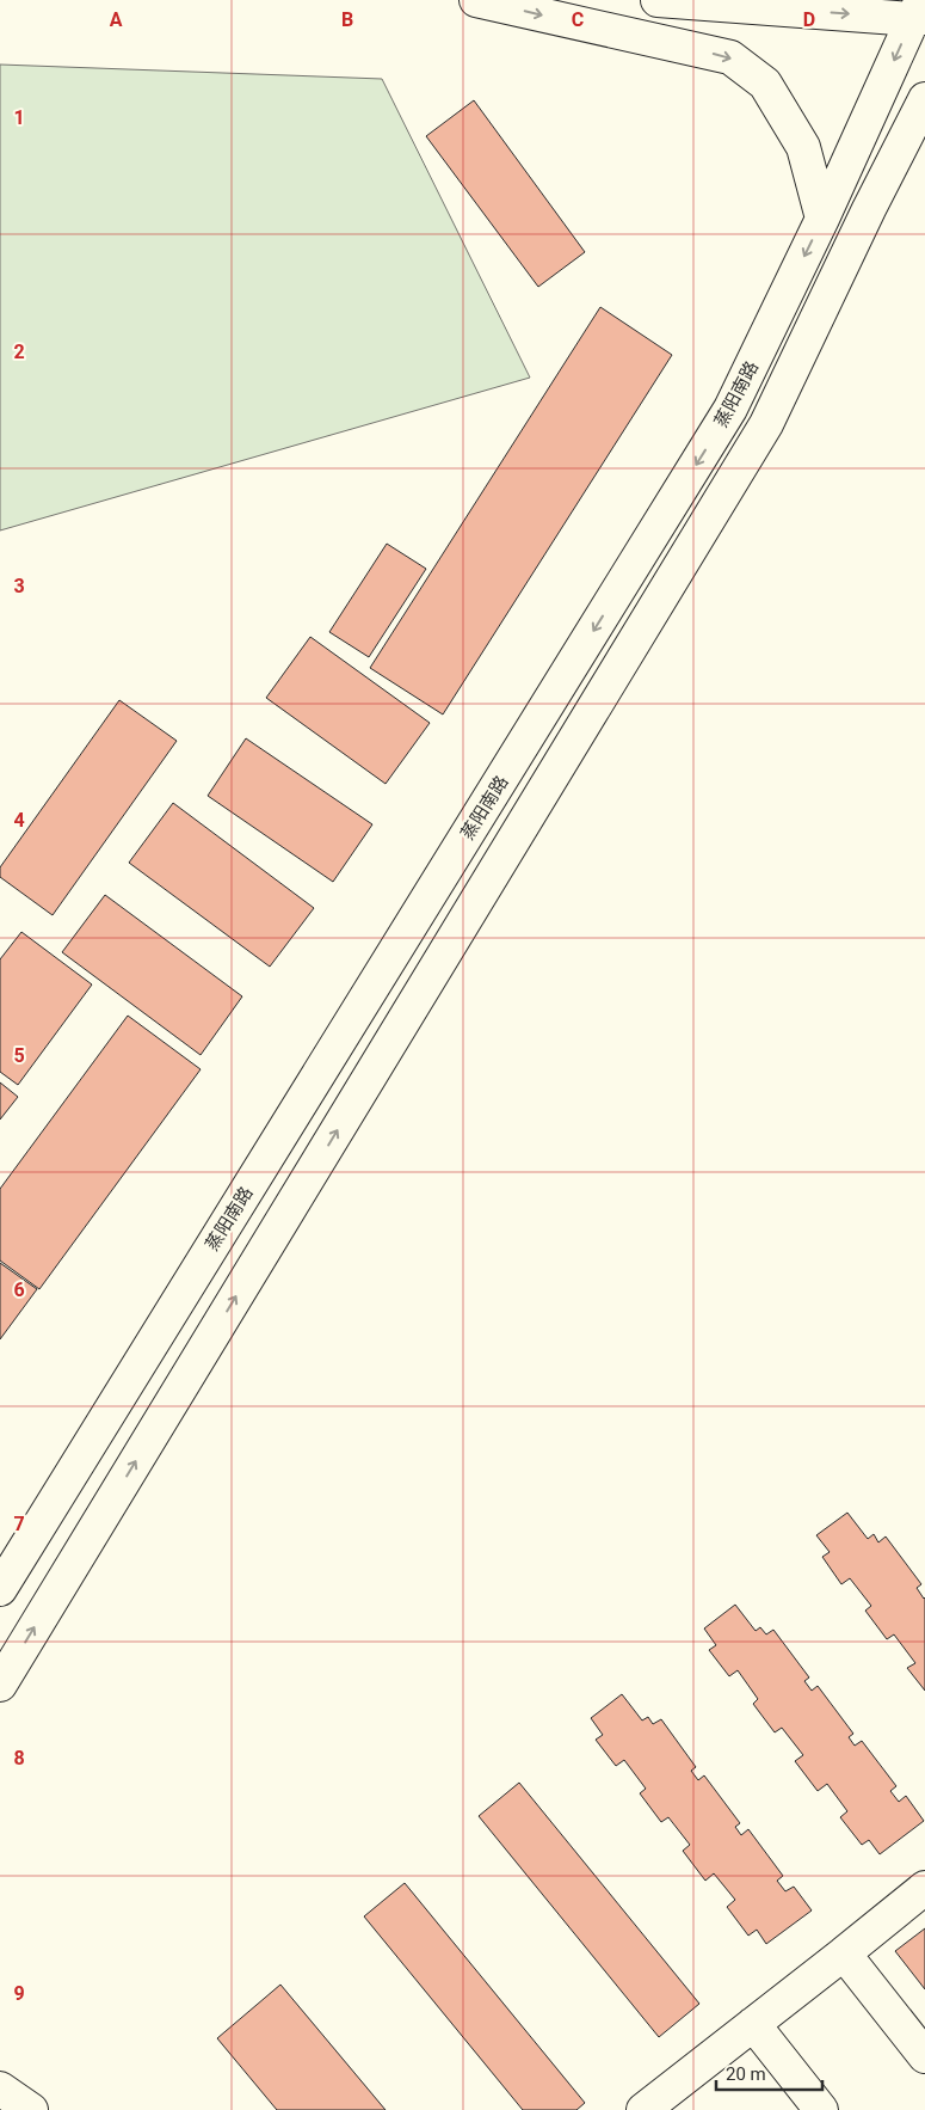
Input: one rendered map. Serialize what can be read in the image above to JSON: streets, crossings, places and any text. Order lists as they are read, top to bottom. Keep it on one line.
{"streets":{"main road":["蒸阳南路"]},"scale_bar":"20 m","grid":{"columns":["A","B","C","D"],"rows":["1","2","3","4","5","6","7","8","9"]}}
